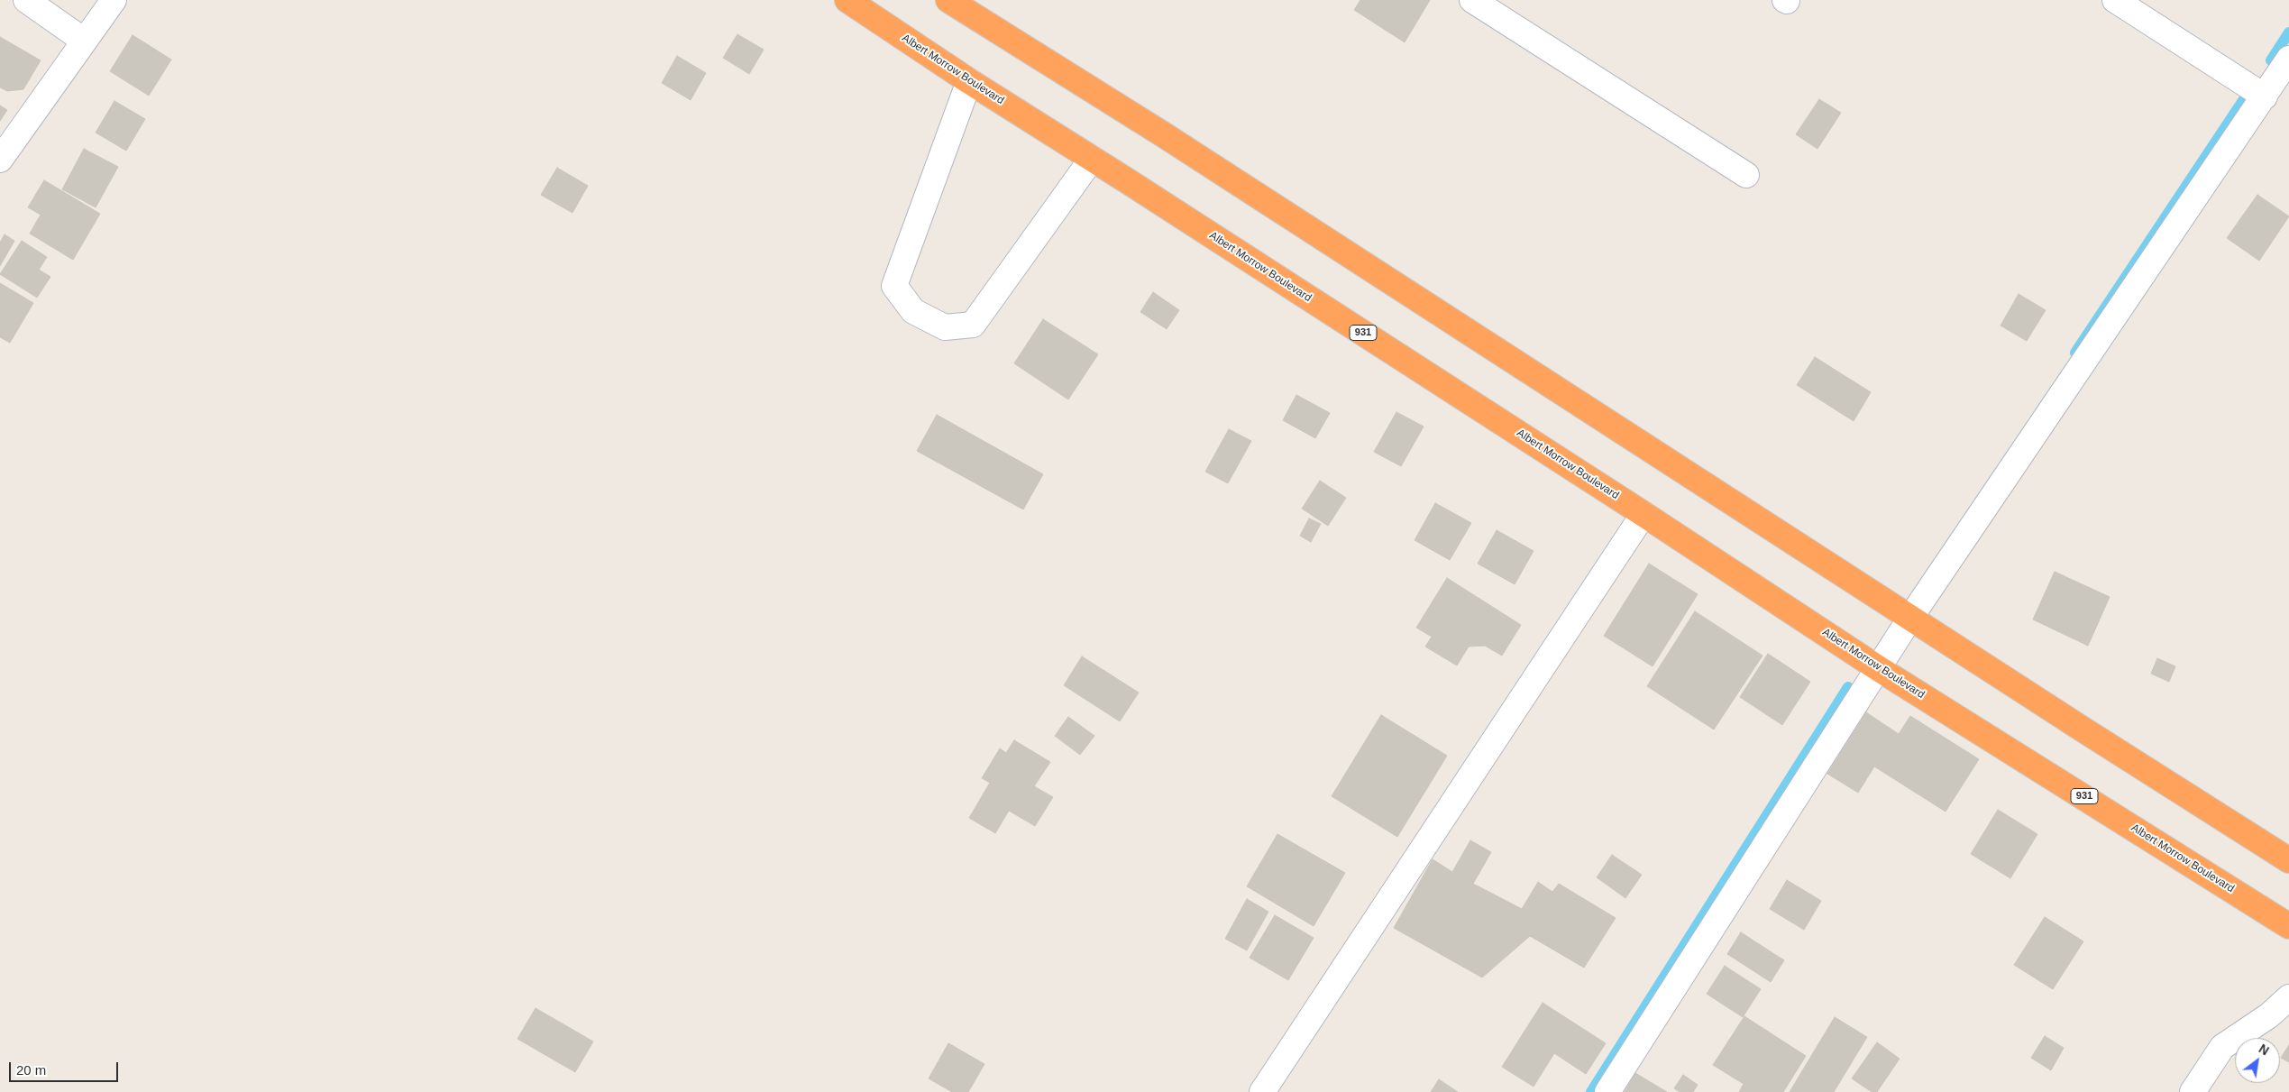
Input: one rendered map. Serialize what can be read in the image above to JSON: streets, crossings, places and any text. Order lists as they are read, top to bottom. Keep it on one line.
{"streets":{"highway":["Albert Morrow Boulevard","931"]},"scale_bar":"20 m","north":"top right"}
